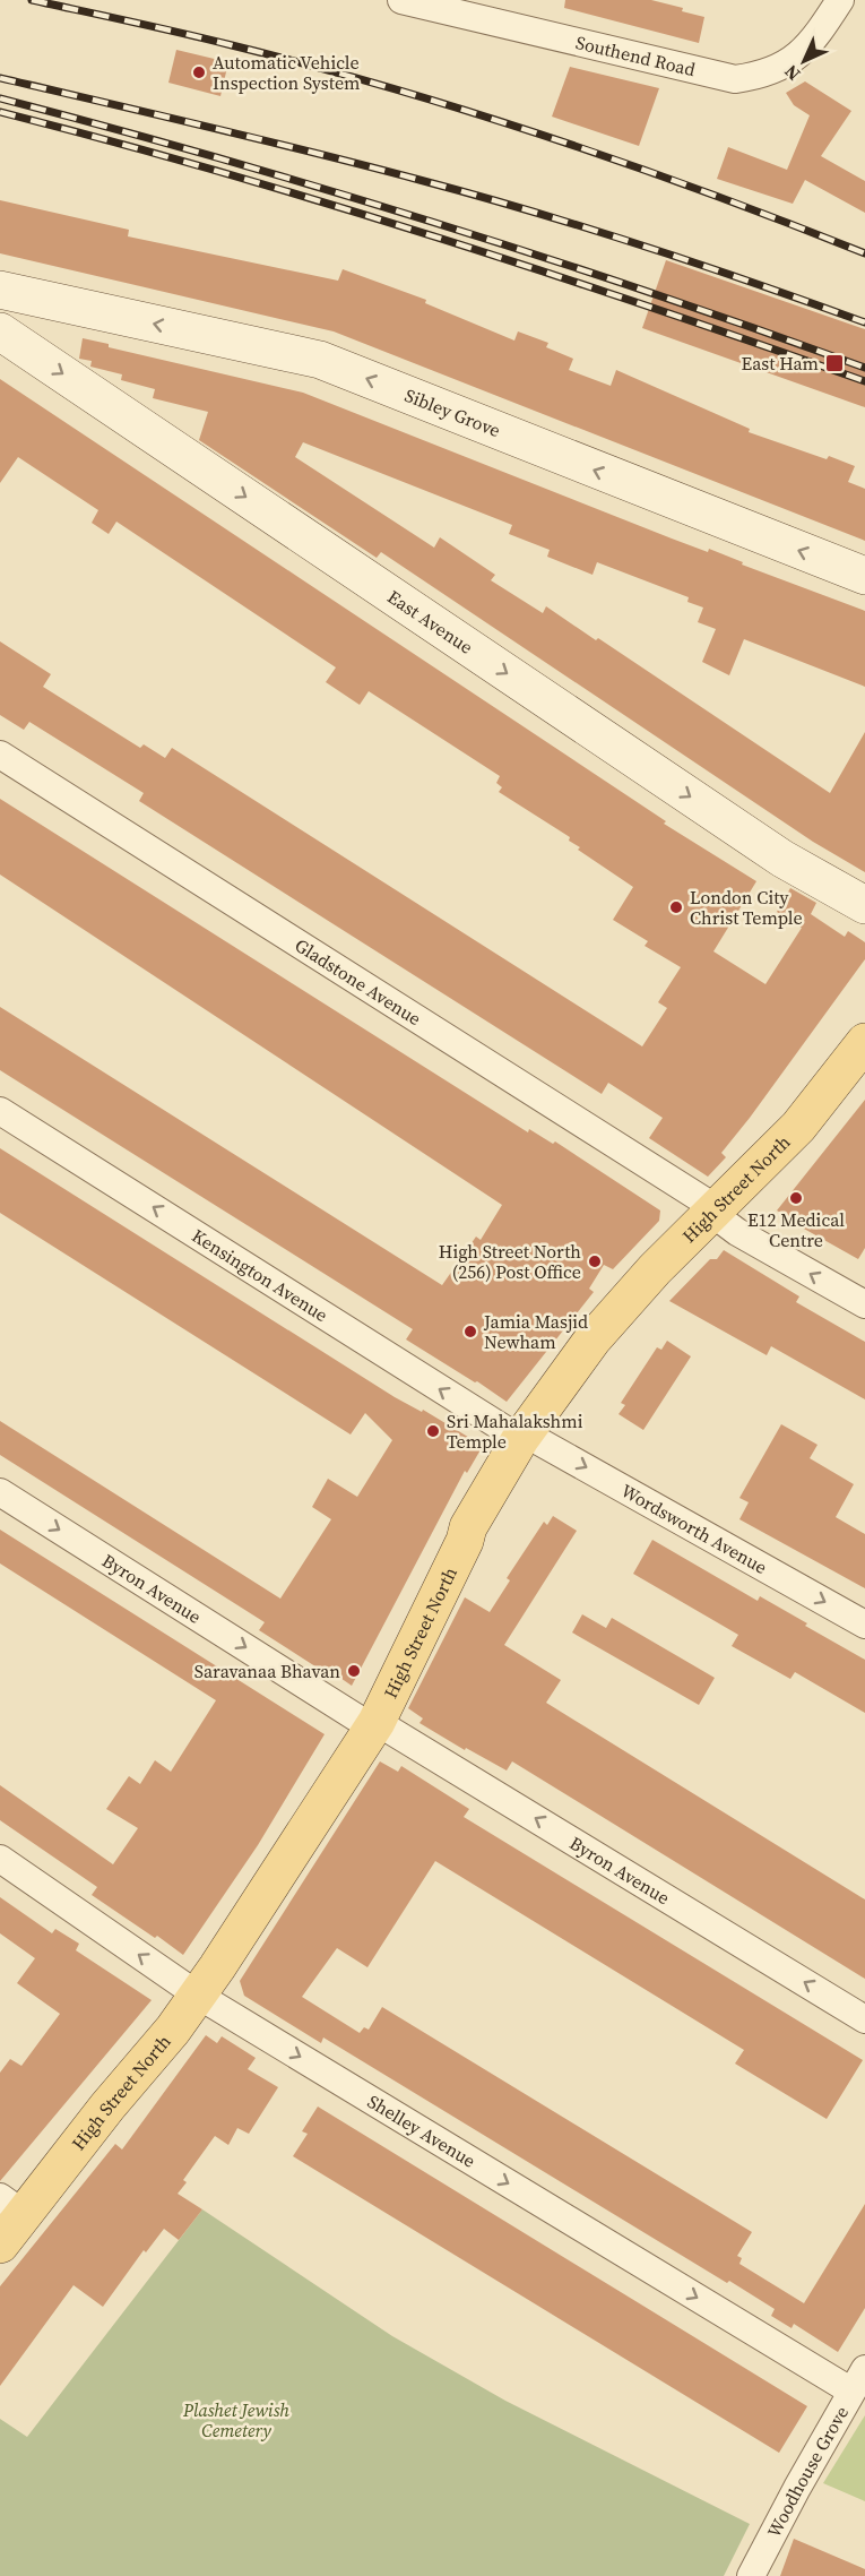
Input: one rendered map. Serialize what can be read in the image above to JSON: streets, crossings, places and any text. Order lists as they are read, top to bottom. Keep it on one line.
{"streets":{"main road":["Sibley Grove","East Avenue","High Street North"],"street":["Southend Road","Gladstone Avenue","Kensington Avenue","Wordsworth Avenue","Byron Avenue","Shelley Avenue","Woodhouse Grove"]},"crossings":[["Sibley Grove","East Avenue"],["Gladstone Avenue","High Street North"],["High Street North","Kensington Avenue"],["High Street North","Wordsworth Avenue"],["High Street North","Byron Avenue"],["High Street North","Shelley Avenue"],["Kensington Avenue","Wordsworth Avenue"],["Shelley Avenue","Woodhouse Grove"]],"one_way":["Sibley Grove","East Avenue","Kensington Avenue","Wordsworth Avenue"],"parks":["Plashet Jewish Cemetery"],"places":{"other":["Automatic Vehicle Inspection System","London City Christ Temple","E12 Medical Centre","High Street North (256) Post Office","Jamia Masjid Newham","Sri Mahalakshmi Temple","Saravanaa Bhavan"],"transit":["East Ham"]},"north":"bottom left"}
